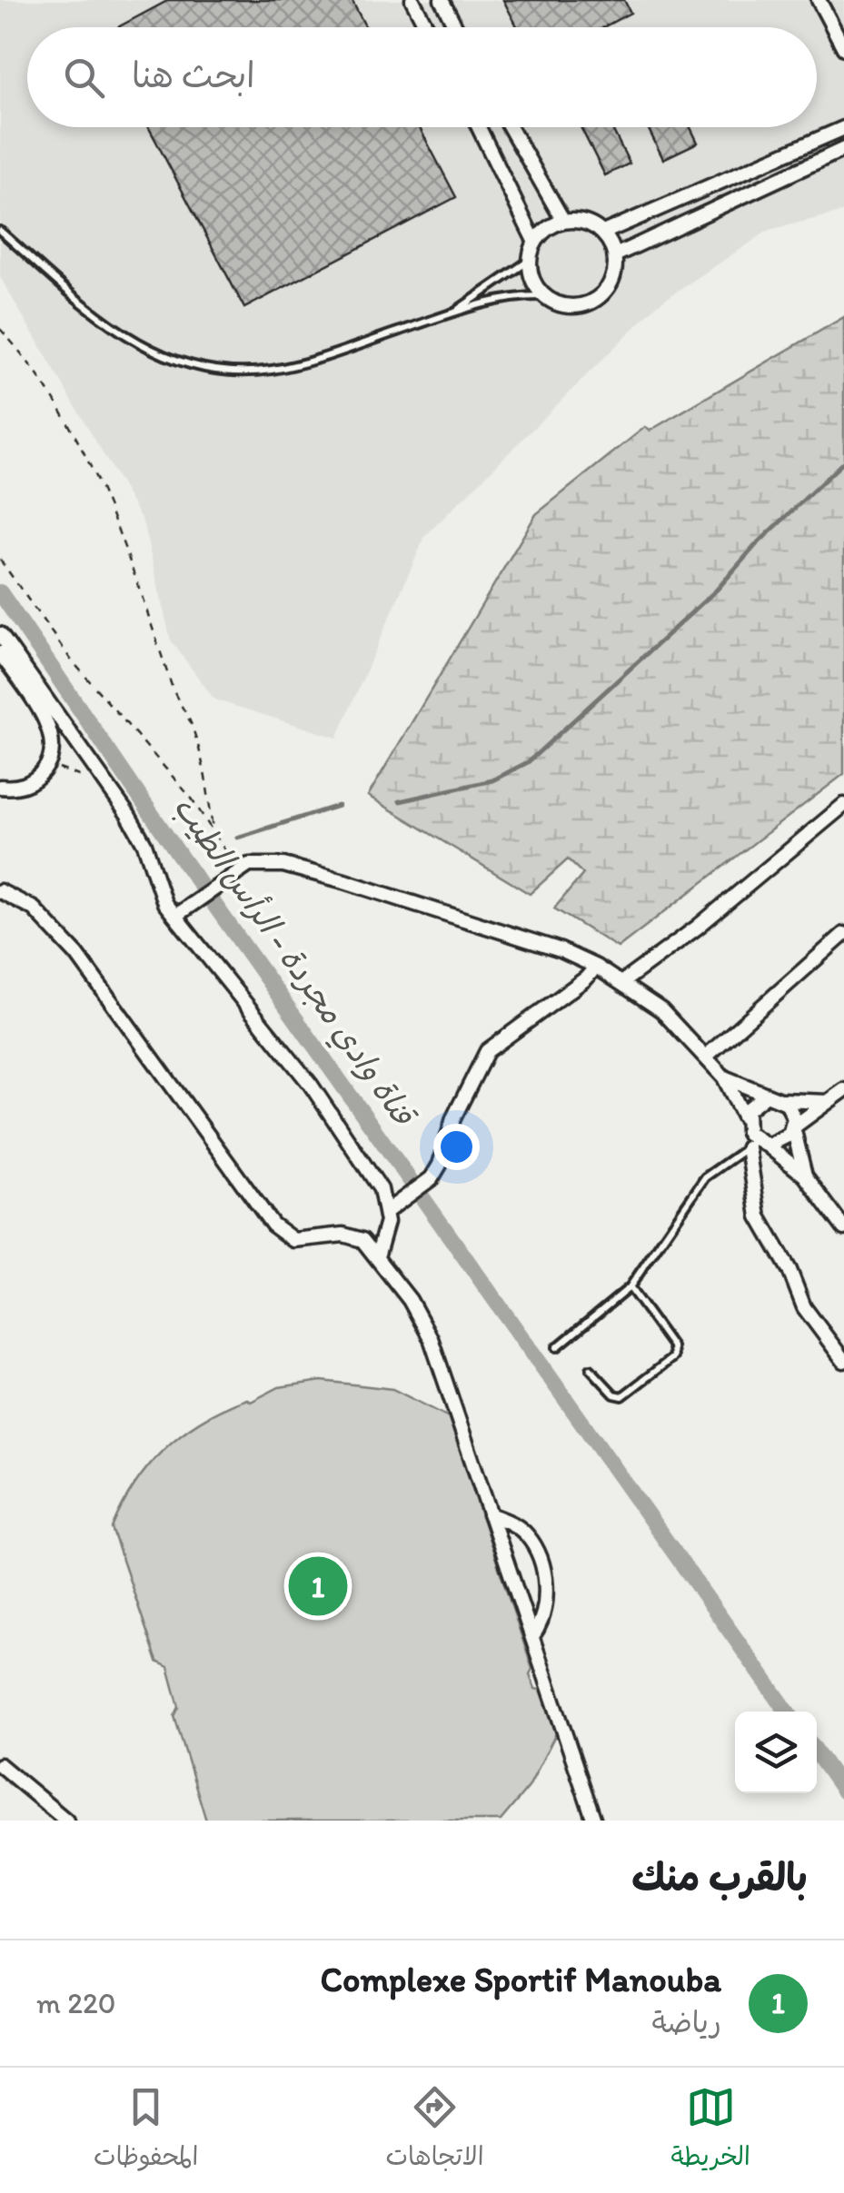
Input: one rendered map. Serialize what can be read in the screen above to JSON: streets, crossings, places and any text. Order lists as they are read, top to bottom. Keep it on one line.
{"water":["قناة وادي مجردة - الرأس الطيب"],"page":{"search":"ابحث هنا","pins":"1","heading":"بالقرب منك","list":[{"mark":"1","name":"Complexe Sportif Manouba","note":"رياضة","value":"220 m"}],"nav":["الخريطة","الاتجاهات","المحفوظات"]}}
